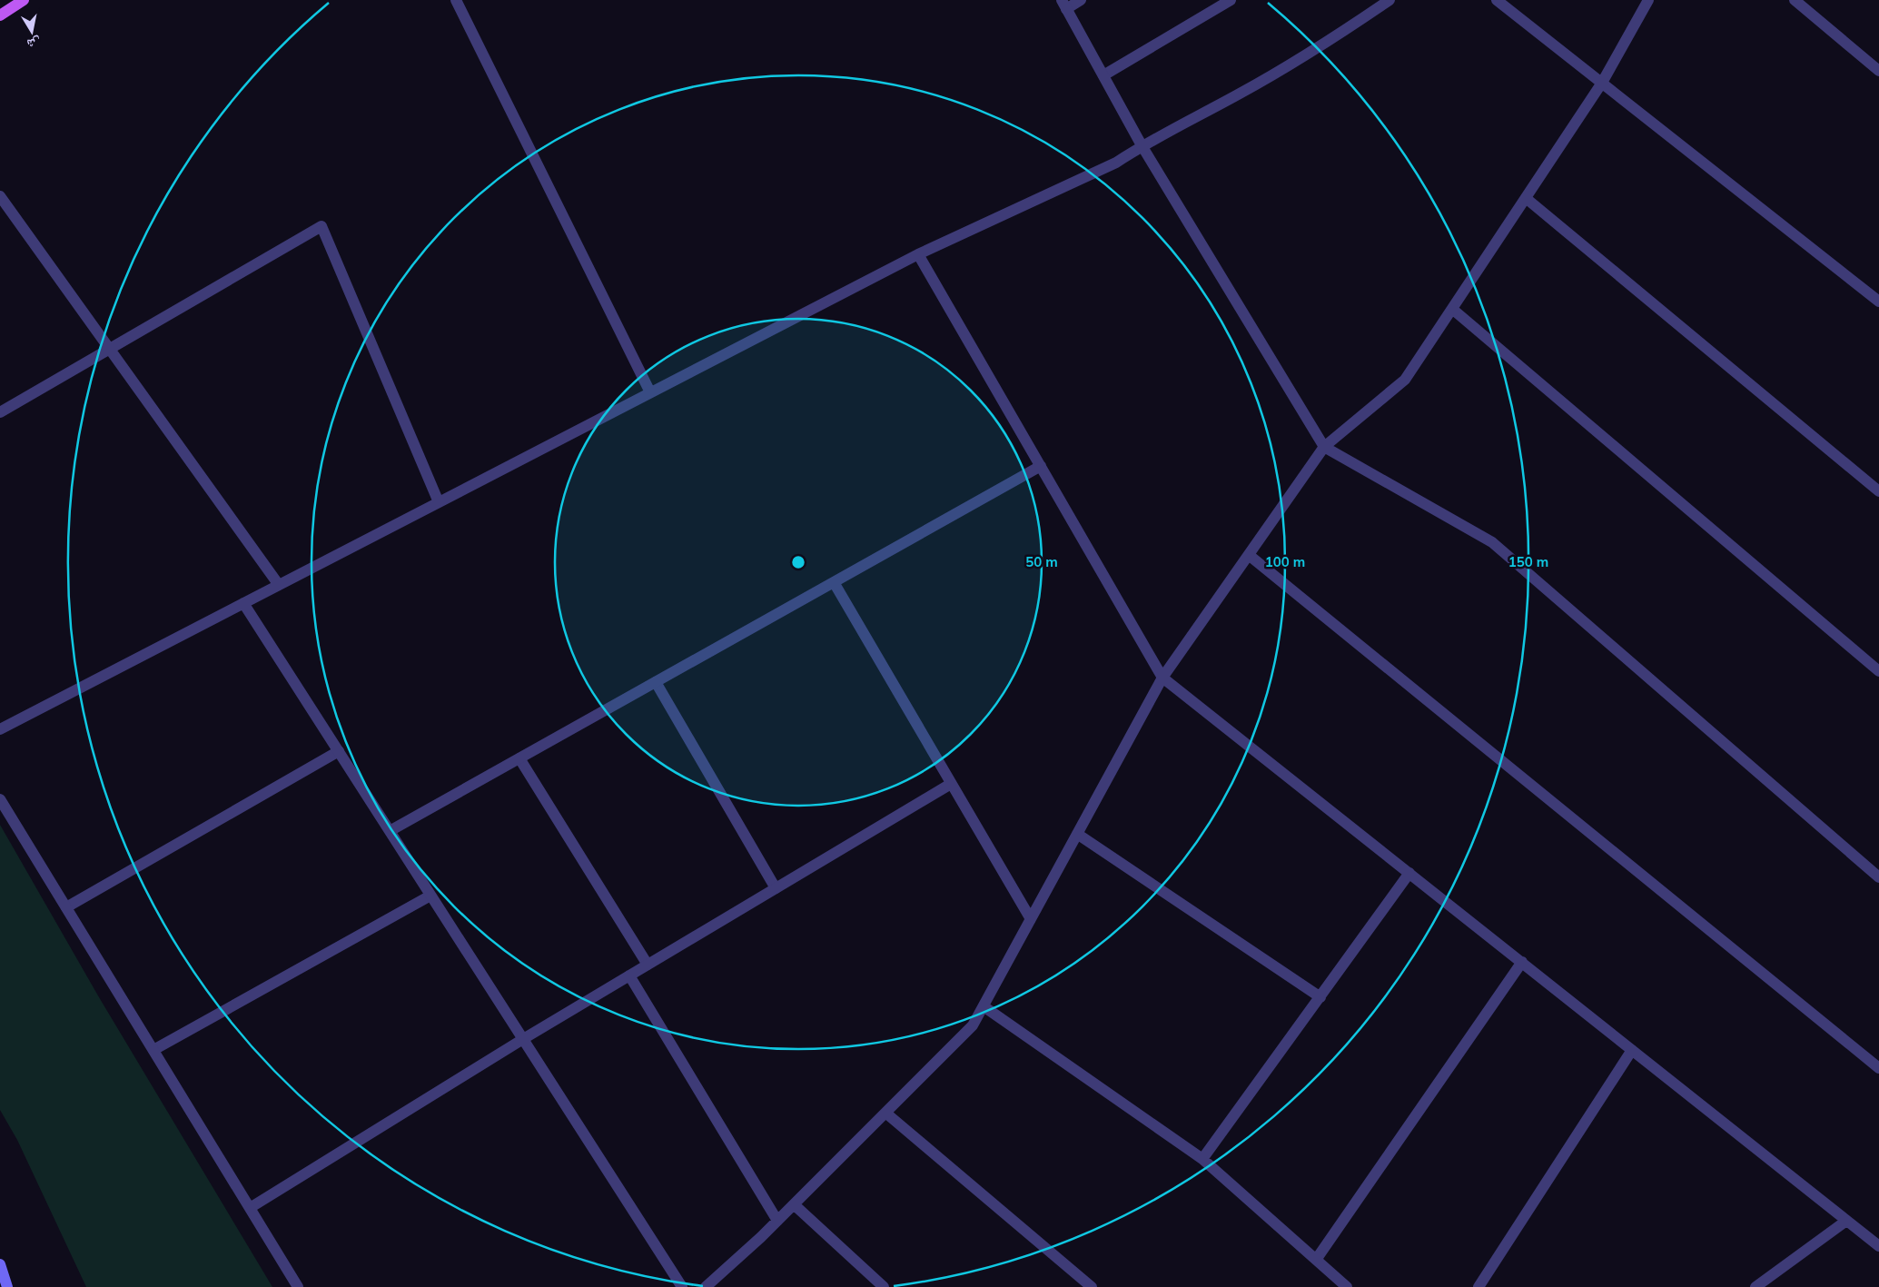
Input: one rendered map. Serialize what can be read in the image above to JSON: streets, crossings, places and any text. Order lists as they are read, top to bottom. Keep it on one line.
{"north":"bottom","rings":["50 m","100 m","150 m"]}
